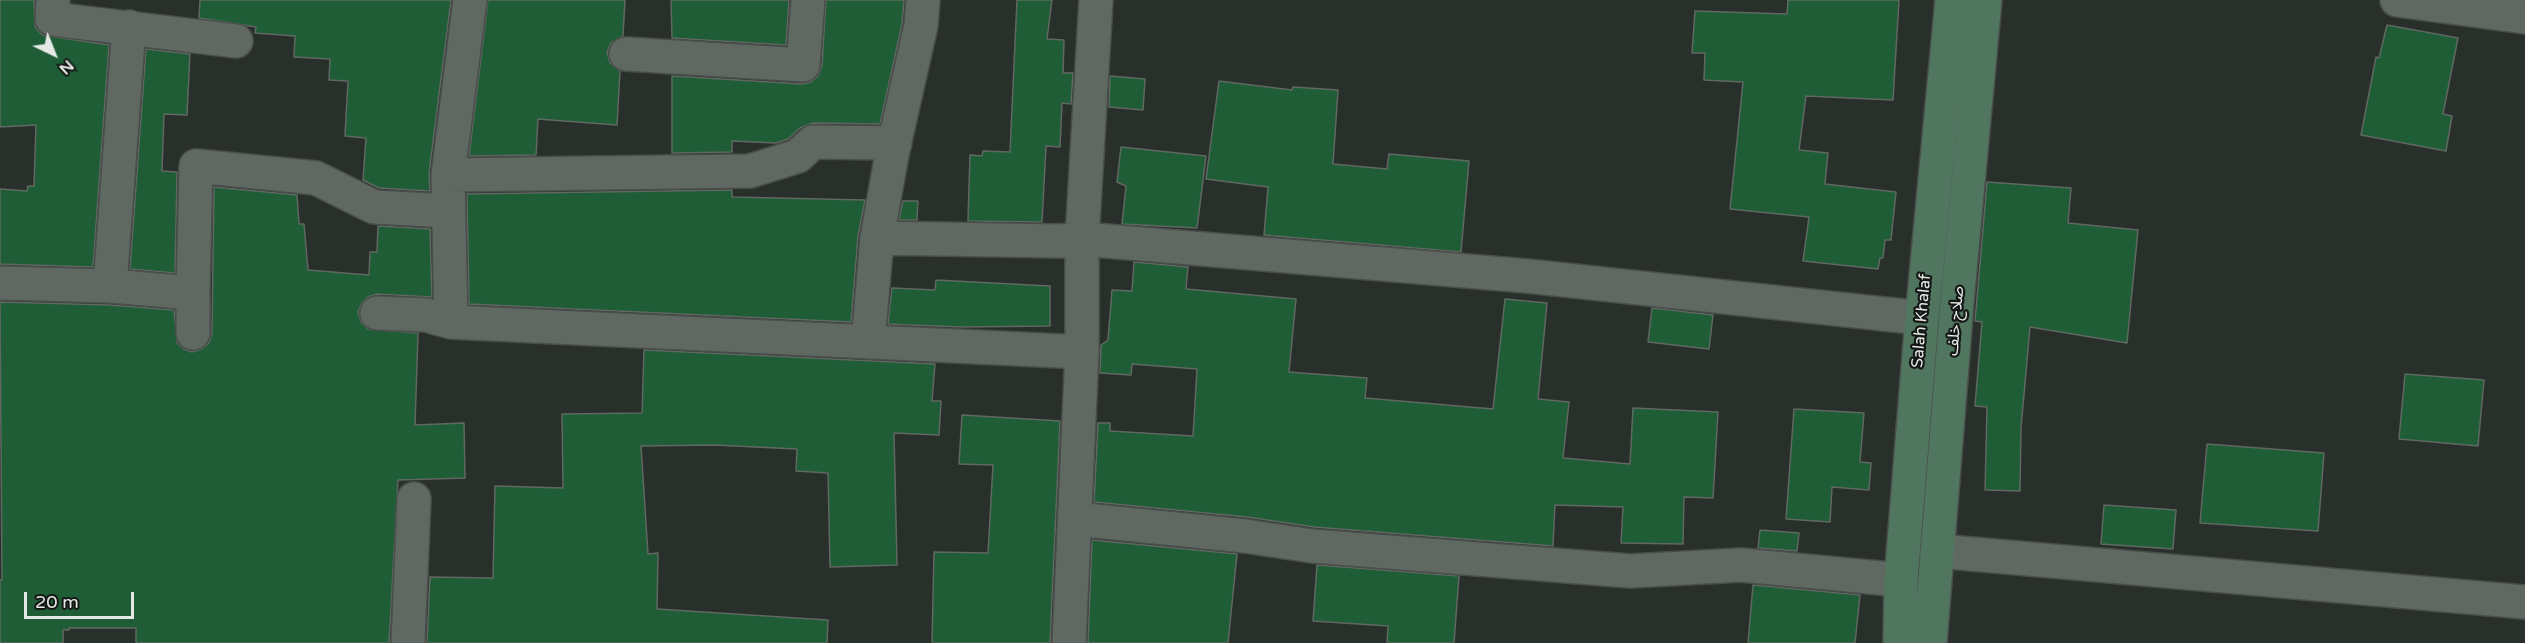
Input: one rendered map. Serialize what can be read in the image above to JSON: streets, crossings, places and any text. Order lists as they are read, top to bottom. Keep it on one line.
{"streets":{"main road":["Salah Khalaf","صلاح خلف"]},"scale_bar":"20 m","north":"bottom right"}
